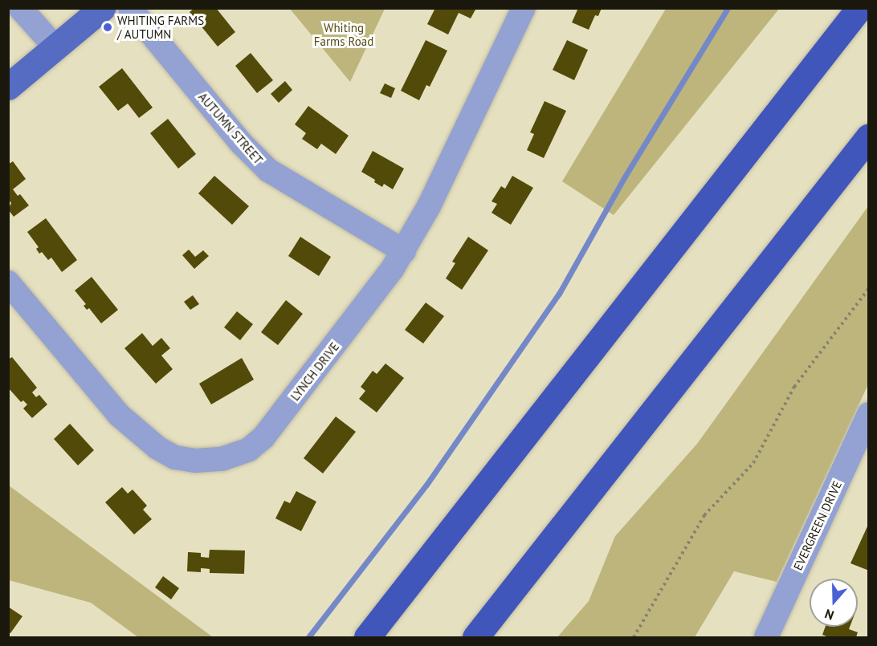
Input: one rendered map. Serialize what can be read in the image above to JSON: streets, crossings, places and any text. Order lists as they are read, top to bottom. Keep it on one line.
{"streets":{"street":["AUTUMN STREET","LYNCH DRIVE","EVERGREEN DRIVE"]},"crossings":[["AUTUMN STREET","LYNCH DRIVE"]],"parks":["Whiting Farms Road"],"places":["WHITING FARMS / AUTUMN"],"north":"bottom"}
